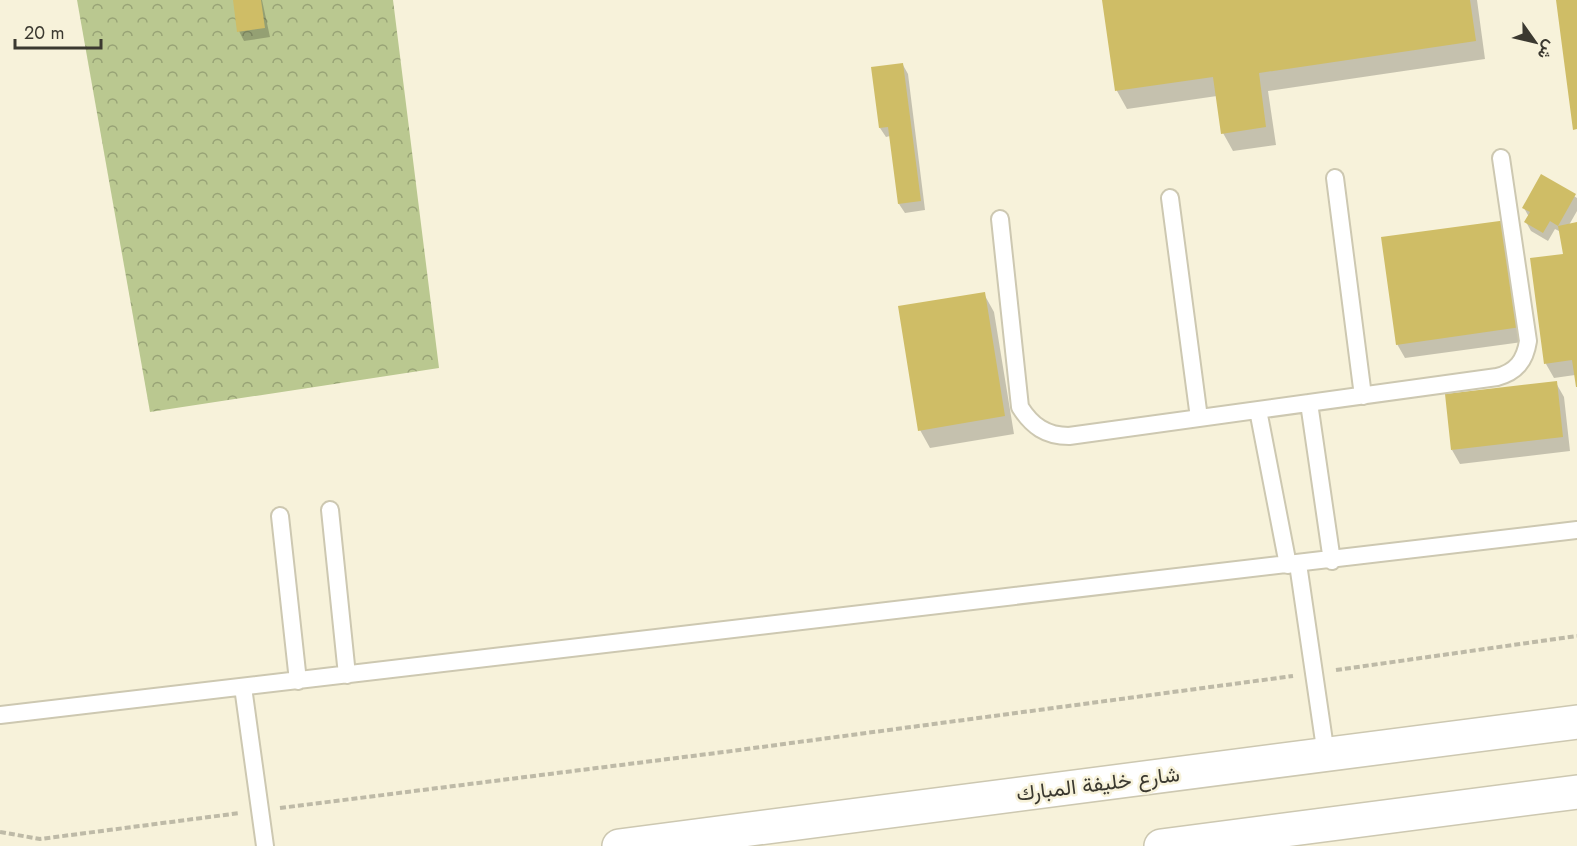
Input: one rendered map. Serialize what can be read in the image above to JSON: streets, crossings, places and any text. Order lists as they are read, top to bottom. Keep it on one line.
{"streets":{"main road":["شارع خليفة المبارك"]},"scale_bar":"20 m","north":"bottom right"}
